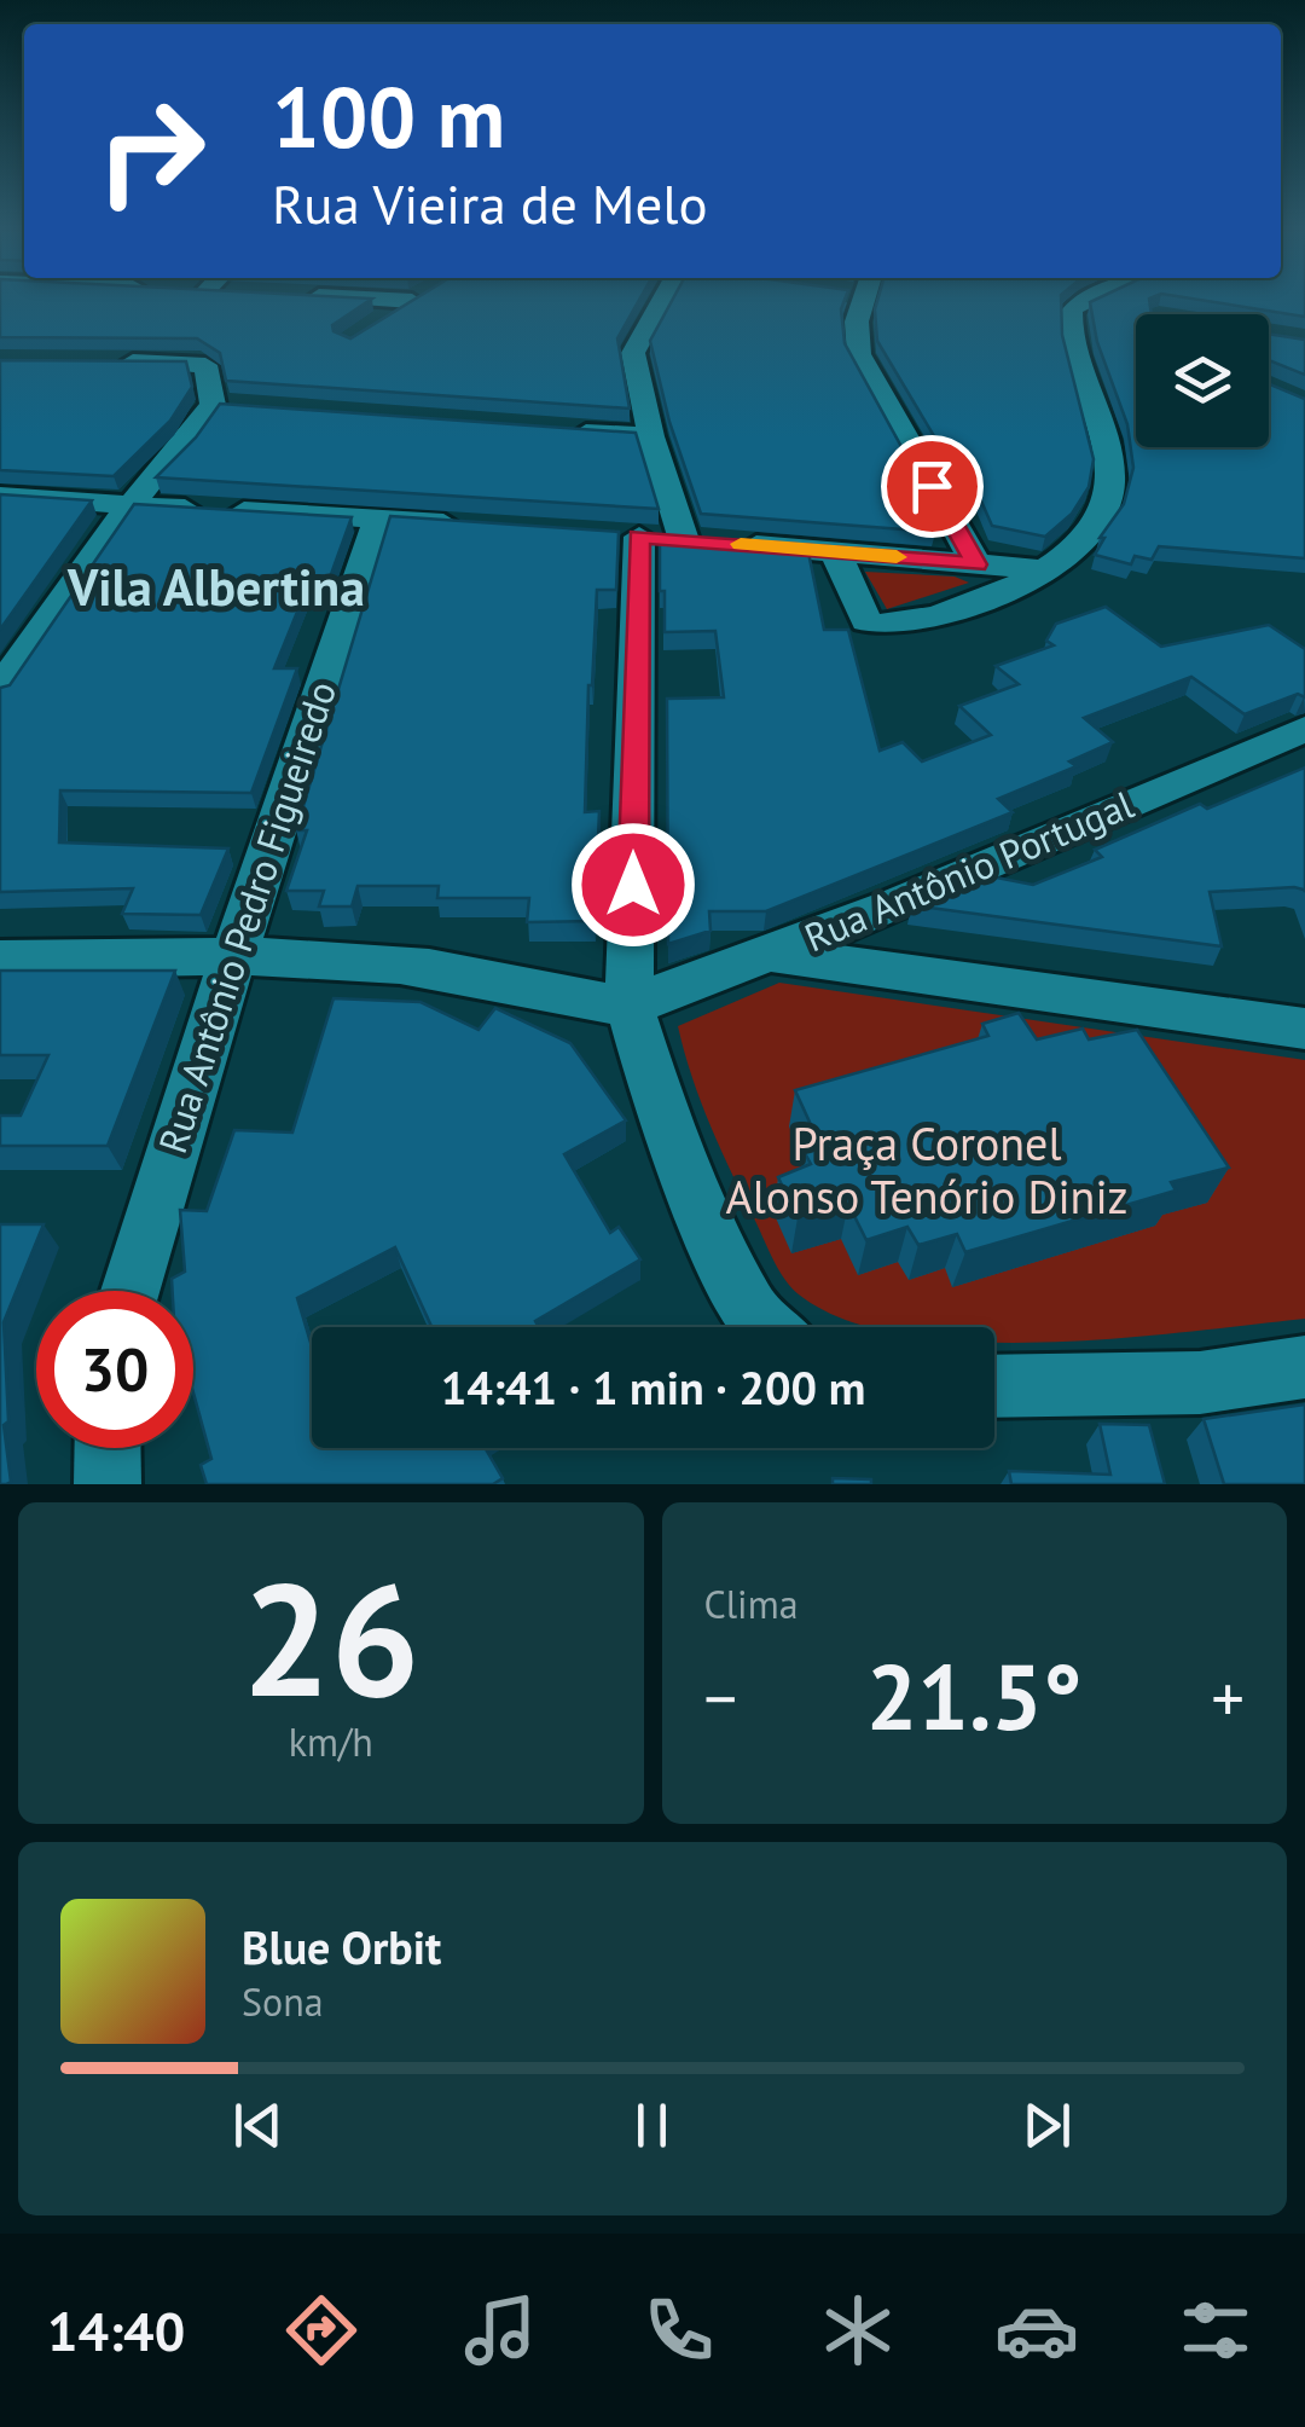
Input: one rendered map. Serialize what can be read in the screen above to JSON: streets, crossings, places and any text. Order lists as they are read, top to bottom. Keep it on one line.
{"streets":{"street":["Rua Antônio Portugal","Rua Antônio Pedro Figueiredo"]},"districts":["Vila Albertina"],"parks":["Praça Coronel Alonso Tenório Diniz"],"page":{"turn":["100 m","Rua Vieira de Melo"],"limit":"30","trip":"14:41 · 1 min · 200 m","tile":[["26","km/h"],"Clima"],"heat":["−","21.5°","+"],"song":["Blue Orbit","Sona"],"tabs":"14:40"}}
